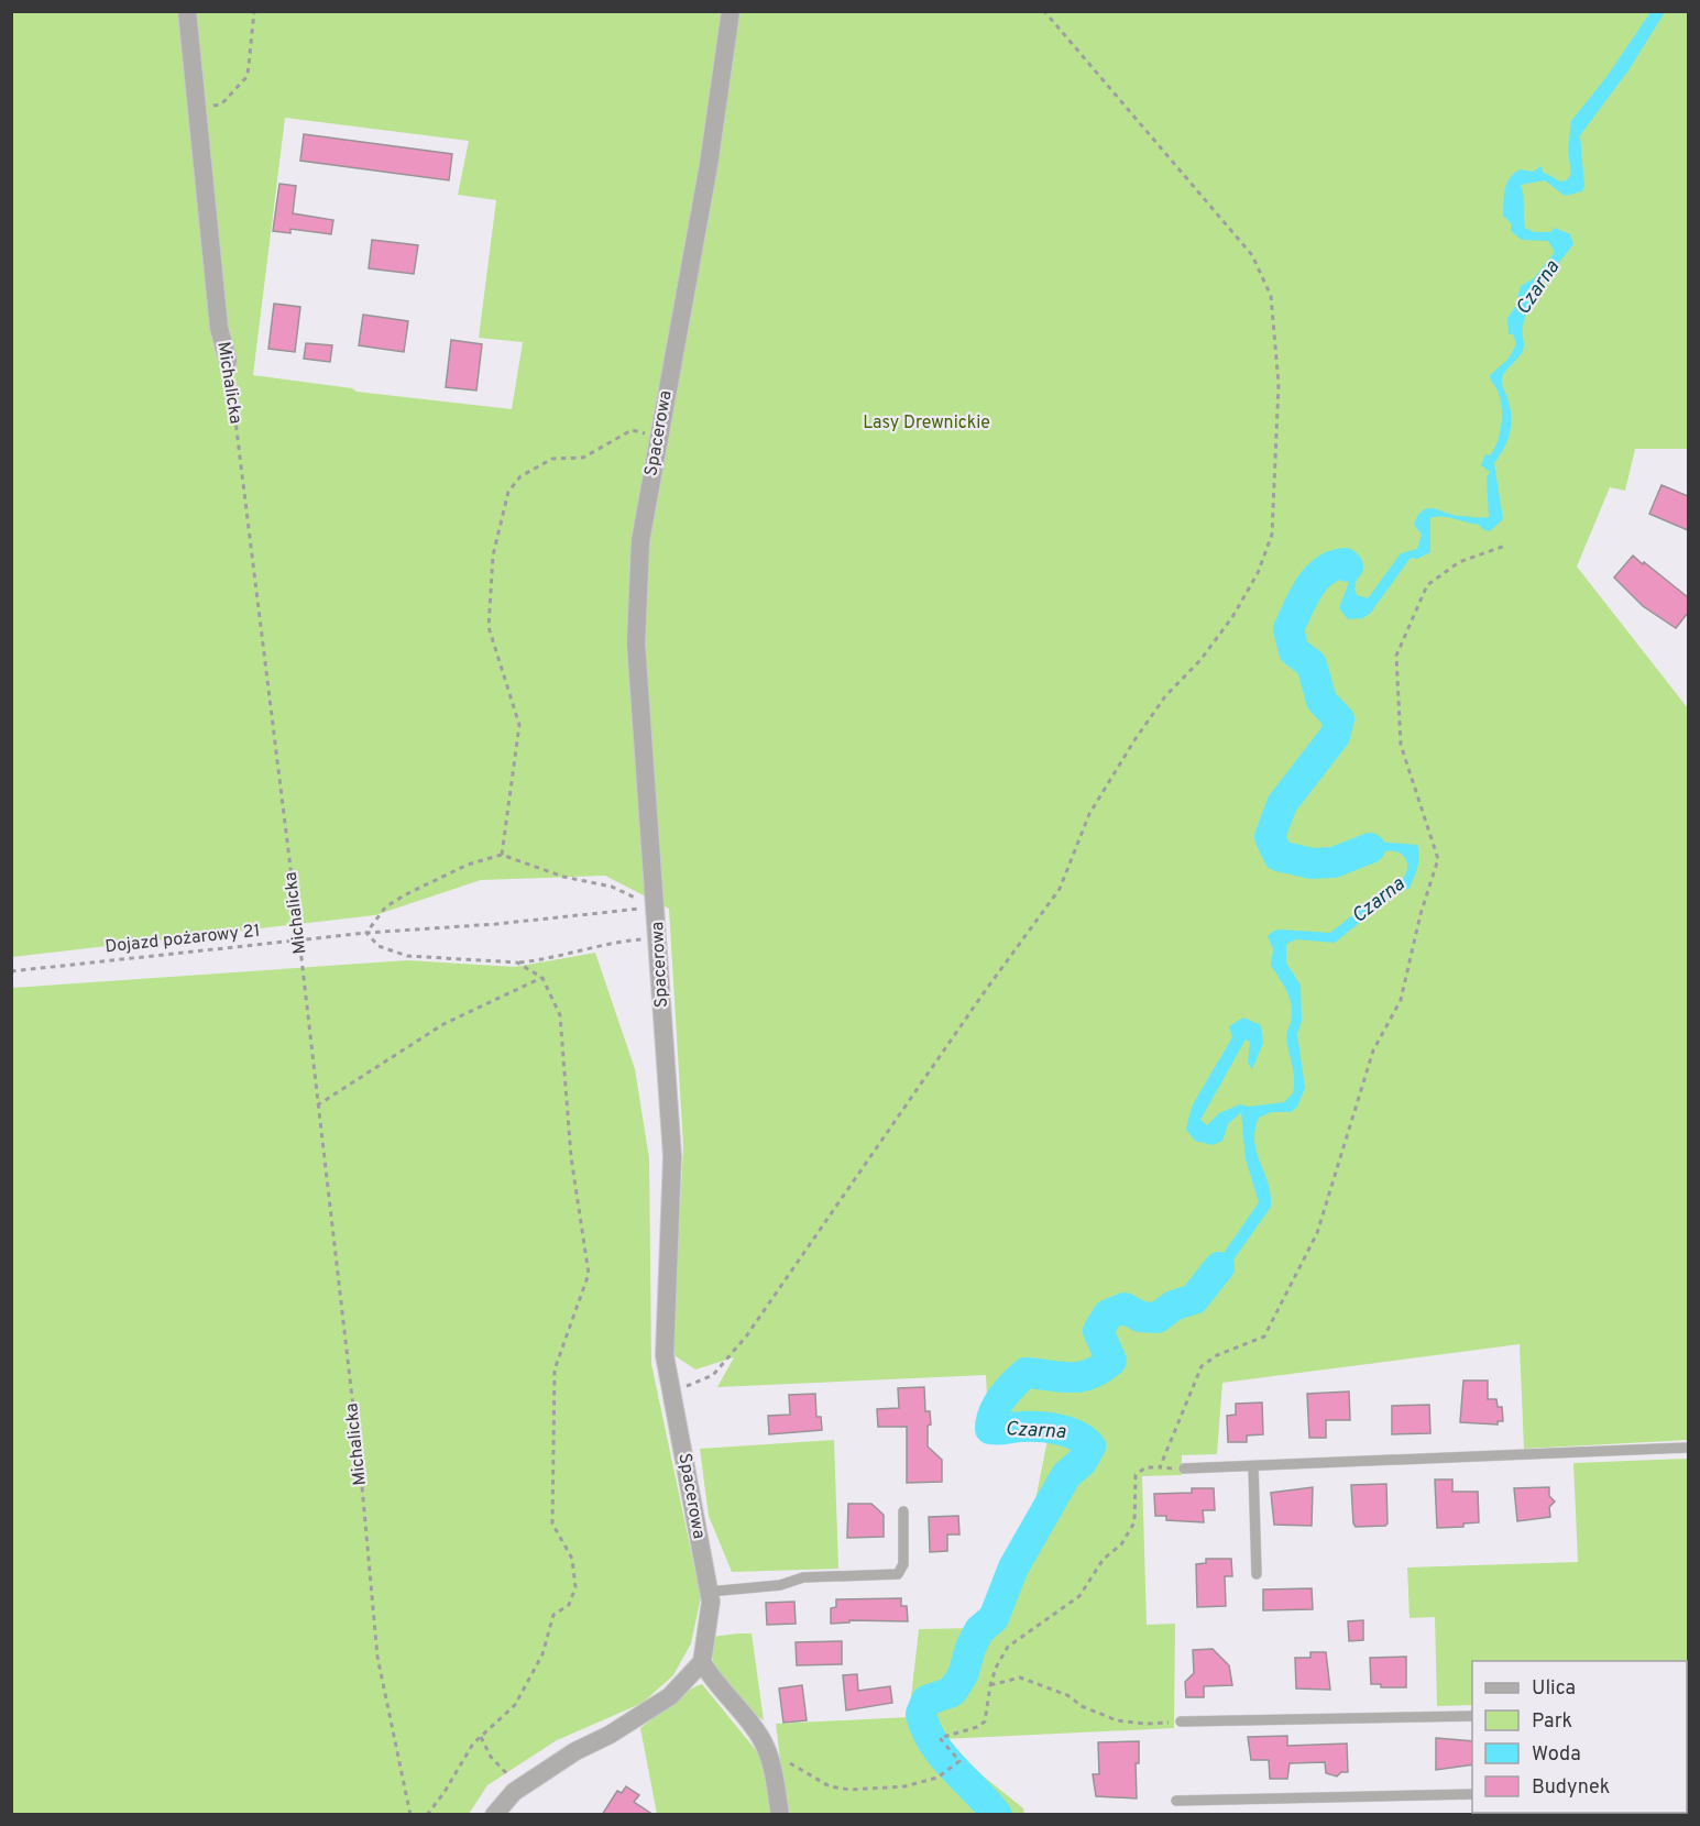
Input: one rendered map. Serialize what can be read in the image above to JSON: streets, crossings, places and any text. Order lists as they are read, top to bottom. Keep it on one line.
{"streets":{"street":["Michalicka","Spacerowa"],"path":["Dojazd pożarowy 21"]},"crossings":[["Michalicka","Dojazd pożarowy 21"]],"water":["Czarna"],"parks":["Lasy Drewnickie"],"legend":["Ulica","Park","Woda","Budynek"]}
